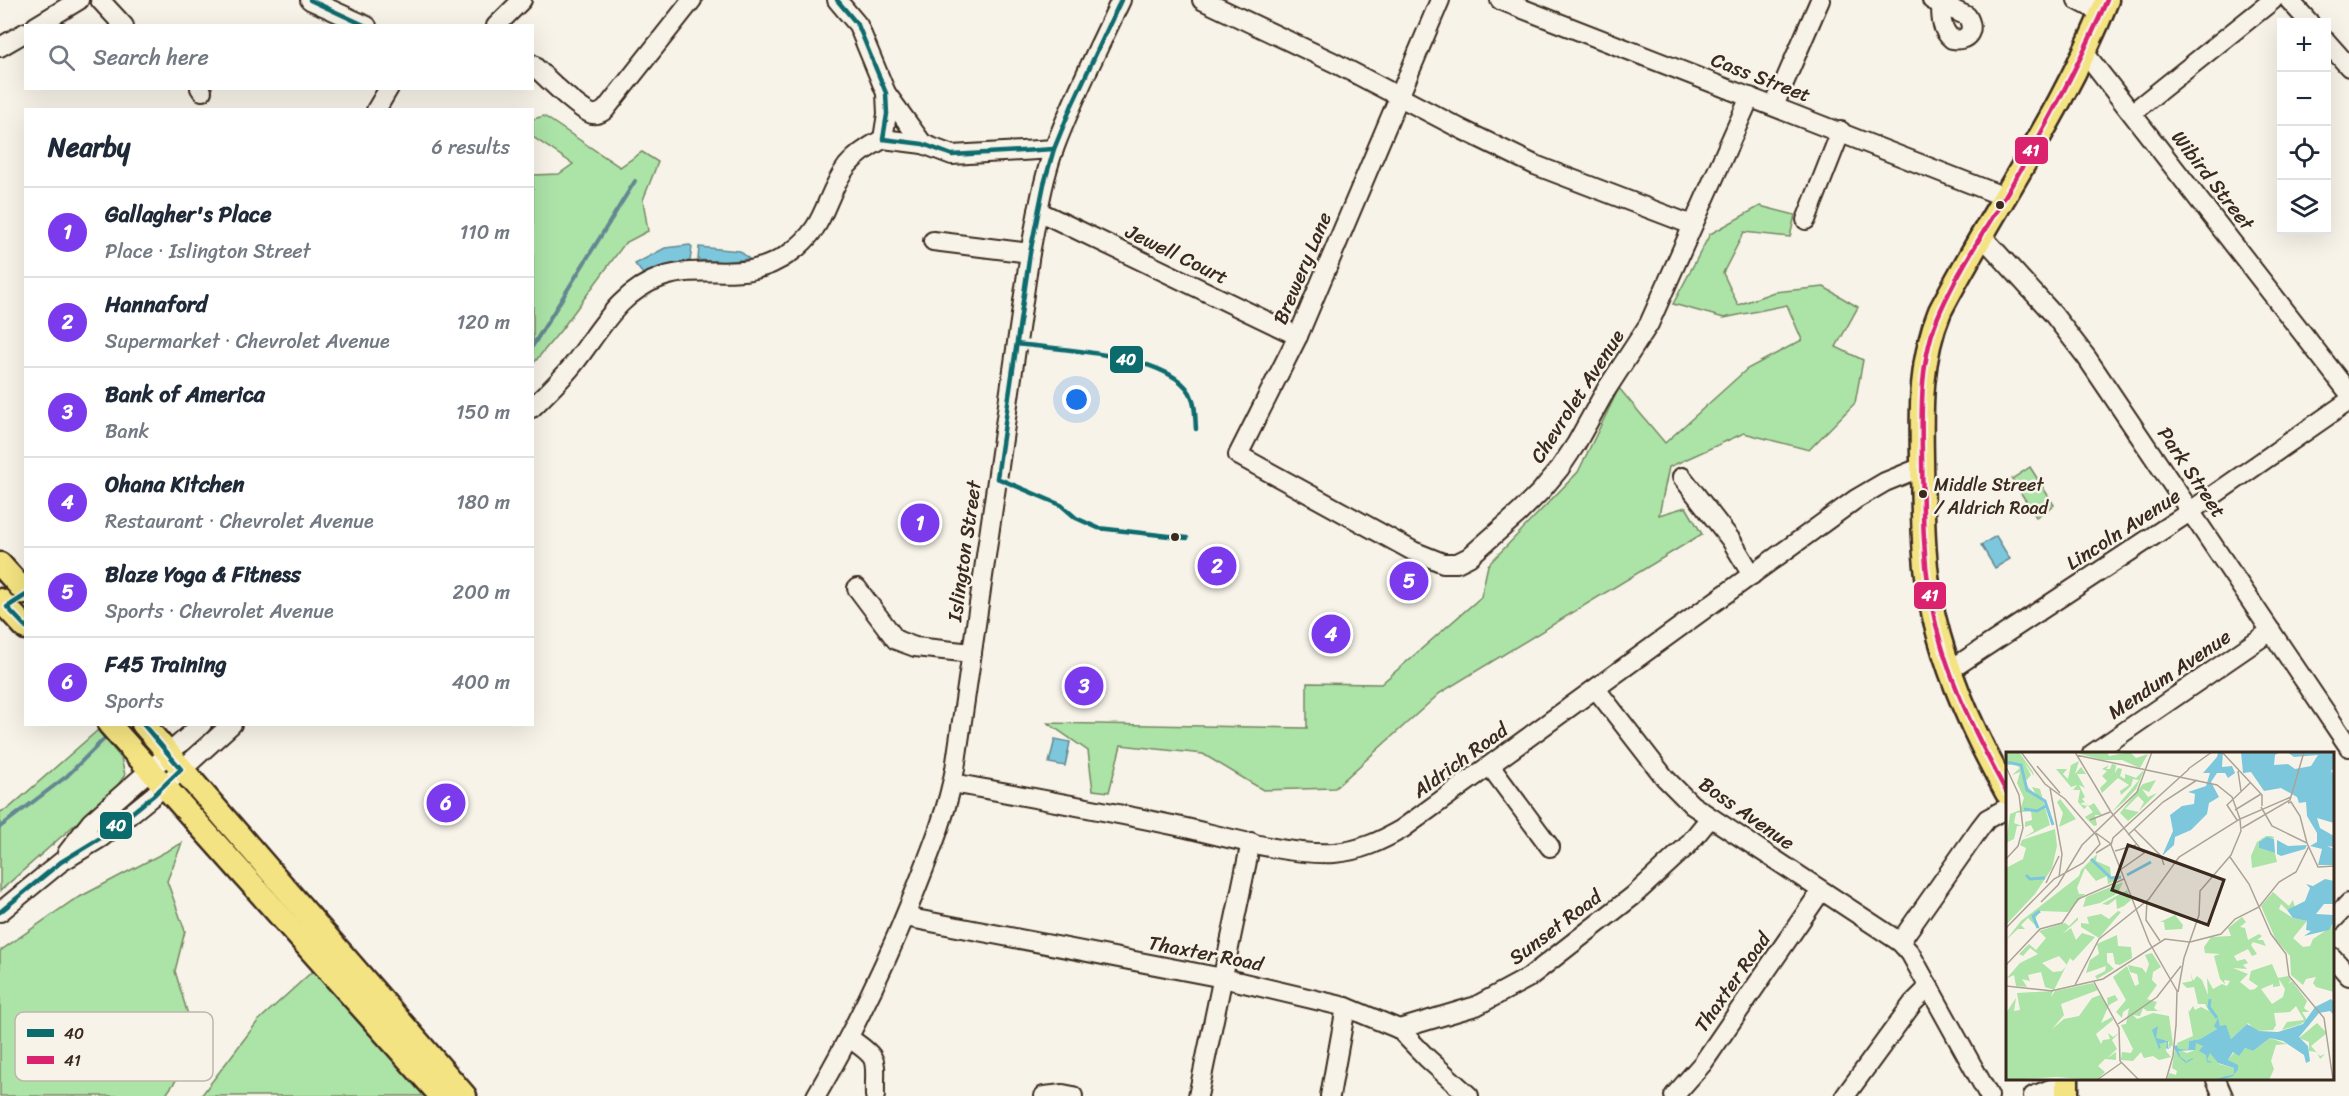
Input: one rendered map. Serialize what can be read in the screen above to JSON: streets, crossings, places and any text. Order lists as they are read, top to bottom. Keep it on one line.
{"streets":{"street":["Cass Street","Wibird Street","Jewell Court","Brewery Lane","Chevrolet Avenue","Park Street","Lincoln Avenue","Islington Street","Mendum Avenue","Aldrich Road","Boss Avenue","Sunset Road","Thaxter Road"]},"crossings":[["Cass Street","Chevrolet Avenue"],["Jewell Court","Brewery Lane"],["Jewell Court","Islington Street"],["Brewery Lane","Chevrolet Avenue"],["Park Street","Lincoln Avenue"],["Park Street","Mendum Avenue"],["Islington Street","Aldrich Road"],["Islington Street","Thaxter Road"],["Aldrich Road","Boss Avenue"],["Boss Avenue","Sunset Road"],["Boss Avenue","Thaxter Road"],["Sunset Road","Thaxter Road"]],"places":["Middle Street / Aldrich Road"],"lines":["transit line 40","transit line 41"],"legend":["40","41"],"page":{"map_buttons":["+","−"],"search":"Search here","heading":["Nearby","6 results"],"list":[{"mark":"1","name":"Gallagher's Place","note":"Place · Islington Street","value":"110 m"},{"mark":"2","name":"Hannaford","note":"Supermarket · Chevrolet Avenue","value":"120 m"},{"mark":"3","name":"Bank of America","note":"Bank","value":"150 m"},{"mark":"4","name":"Ohana Kitchen","note":"Restaurant · Chevrolet Avenue","value":"180 m"},{"mark":"5","name":"Blaze Yoga & Fitness","note":"Sports · Chevrolet Avenue","value":"200 m"},{"mark":"6","name":"F45 Training","note":"Sports","value":"400 m"}],"pins":["1","2","5","4","3","6"]}}
